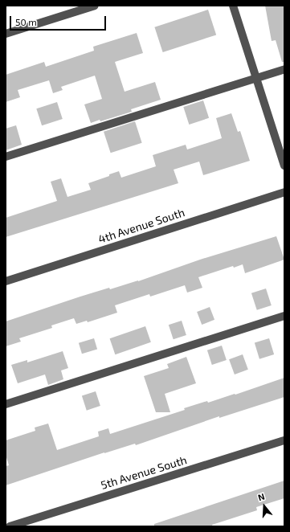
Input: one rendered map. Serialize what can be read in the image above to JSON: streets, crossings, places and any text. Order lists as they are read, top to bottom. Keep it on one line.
{"streets":{"street":["4th Avenue South","5th Avenue South"]},"scale_bar":"50 m","north":"top"}
